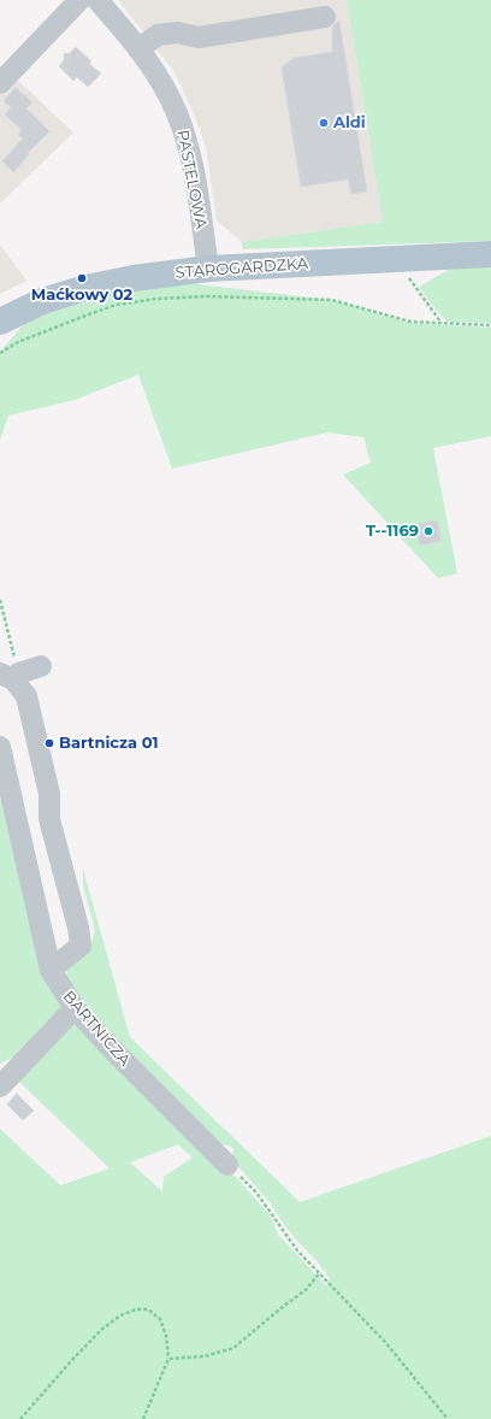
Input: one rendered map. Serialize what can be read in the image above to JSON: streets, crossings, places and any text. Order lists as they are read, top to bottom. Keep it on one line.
{"streets":{"main road":["STAROGARDZKA"],"street":["PASTELOWA","BARTNICZA"]},"crossings":[["PASTELOWA","STAROGARDZKA"]],"places":["Aldi","Maćkowy 02","T--1169","Bartnicza 01"]}
